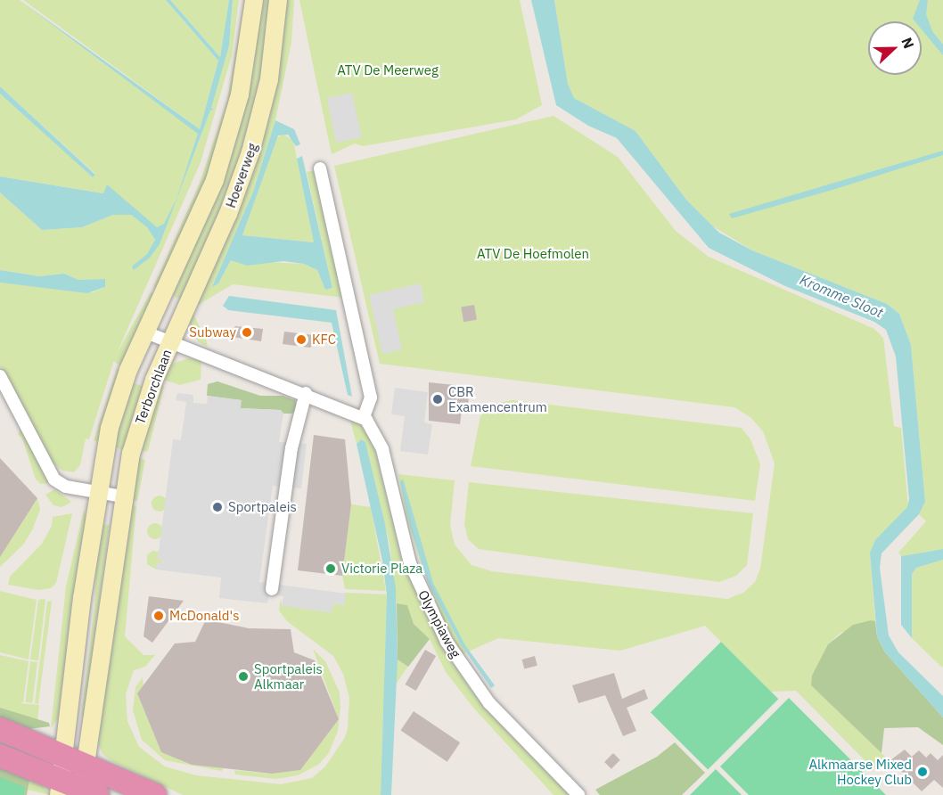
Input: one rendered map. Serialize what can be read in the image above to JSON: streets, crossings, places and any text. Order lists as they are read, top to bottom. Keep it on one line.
{"streets":{"main road":["Hoeverweg","Terborchlaan"],"street":["Olympiaweg"]},"crossings":[["Hoeverweg","Terborchlaan"]],"water":["Kromme Sloot"],"parks":["ATV De Meerweg","ATV De Hoefmolen"],"places":["Subway","KFC","CBR Examencentrum","Sportpaleis","Victorie Plaza","McDonald's","Sportpaleis Alkmaar","Alkmaarse Mixed Hockey Club"],"north":"right"}
